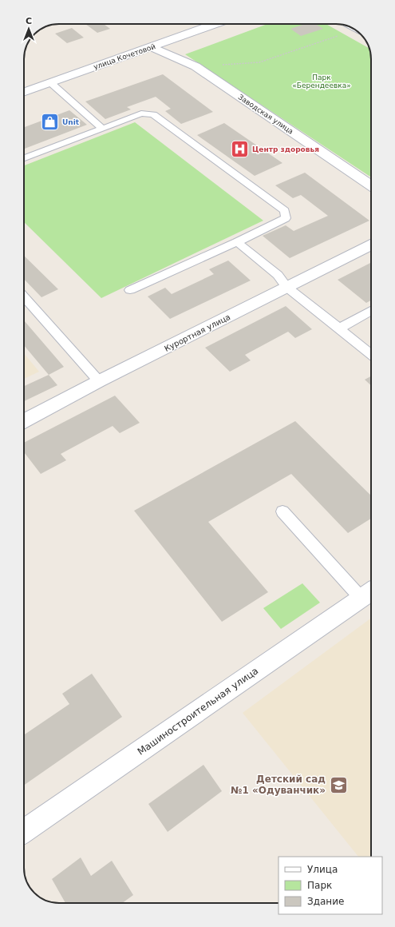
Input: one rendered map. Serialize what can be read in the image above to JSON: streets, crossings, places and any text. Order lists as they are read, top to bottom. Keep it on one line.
{"streets":{"street":["улица Кочетовой","Заводская улица","Курортная улица","Машиностроительная улица"]},"crossings":[["улица Кочетовой","Заводская улица"]],"parks":["Парк «Берендеевка»"],"places":{"shop":["Unit"],"hospital":["Центр здоровья"],"school or university":["Детский сад №1 «Одуванчик»"]},"legend":["Улица","Парк","Здание"],"north":"top"}
